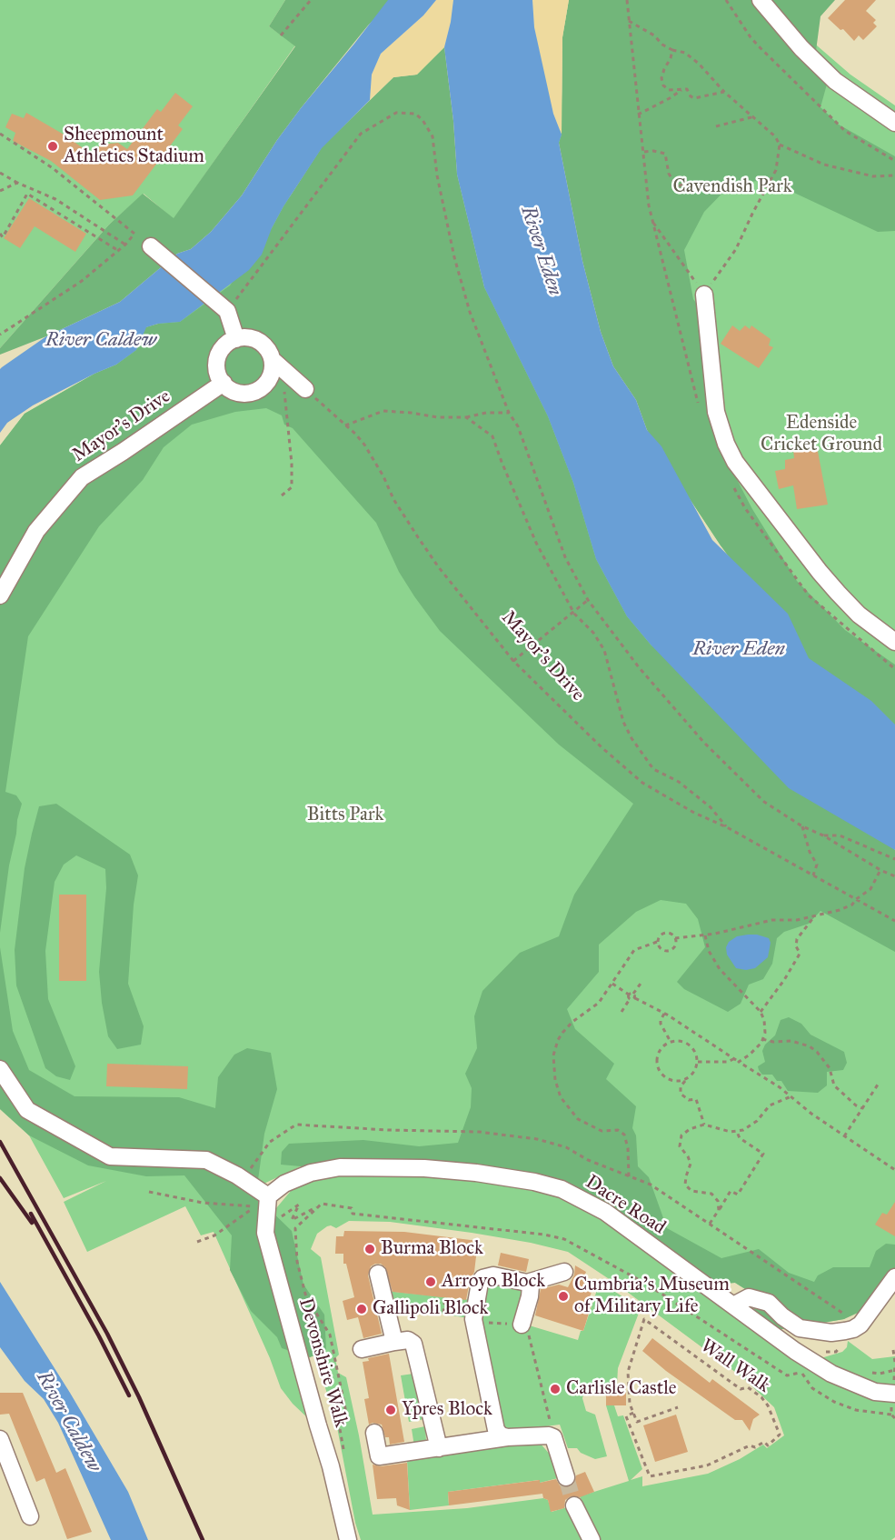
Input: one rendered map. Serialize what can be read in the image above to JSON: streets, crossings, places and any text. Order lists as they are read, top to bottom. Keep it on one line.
{"streets":{"street":["Mayor's Drive","Dacre Road","Devonshire Walk"],"path":["Wall Walk"]},"crossings":[["Dacre Road","Devonshire Walk"]],"water":["River Eden","River Caldew"],"parks":["Cavendish Park","Edenside Cricket Ground","Bitts Park"],"places":["Sheepmount Athletics Stadium","Burma Block","Arroyo Block","Cumbria's Museum of Military Life","Gallipoli Block","Carlisle Castle","Ypres Block"]}
